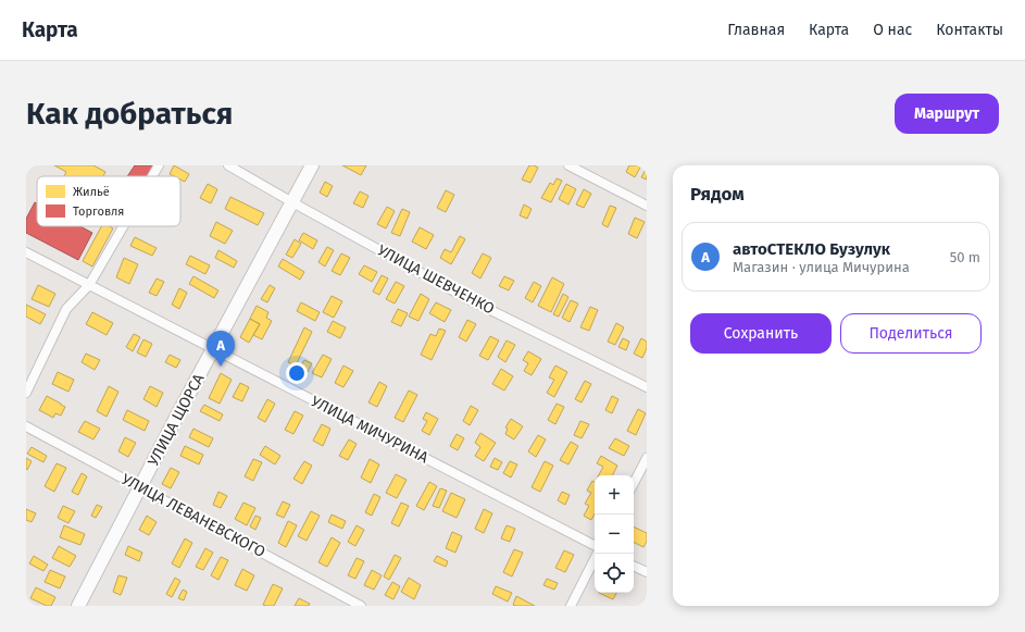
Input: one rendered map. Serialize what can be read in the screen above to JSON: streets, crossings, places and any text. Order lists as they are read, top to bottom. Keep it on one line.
{"streets":{"main road":["УЛИЦА ЩОРСА"],"street":["УЛИЦА ШЕВЧЕНКО","УЛИЦА МИЧУРИНА","УЛИЦА ЛЕВАНЕВСКОГО"]},"crossings":[["УЛИЦА ШЕВЧЕНКО","УЛИЦА ЩОРСА"],["УЛИЦА ЩОРСА","УЛИЦА МИЧУРИНА"],["УЛИЦА ЩОРСА","УЛИЦА ЛЕВАНЕВСКОГО"]],"legend":["Жильё","Торговля"],"page":{"header":"Карта","nav":["Главная","Карта","О нас","Контакты"],"buttons":["Маршрут",["Сохранить","Поделиться"]],"title":"Как добраться","heading":"Рядом","list":[{"mark":"A","name":"автоСТЕКЛО Бузулук","note":"Магазин · улица Мичурина","value":"50 m"}],"pins":"A","map_buttons":["+","−"]}}
